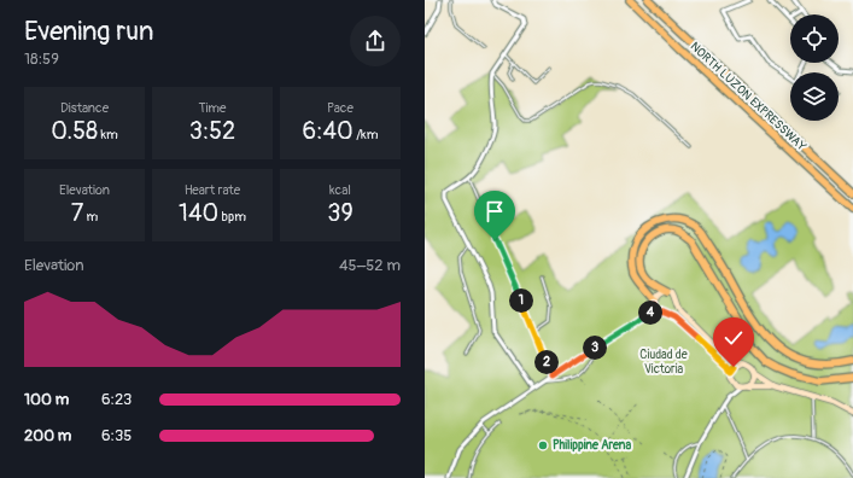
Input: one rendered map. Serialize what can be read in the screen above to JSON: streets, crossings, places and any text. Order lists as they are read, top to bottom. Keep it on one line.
{"streets":{"highway":["NORTH LUZON EXPRESSWAY"]},"parks":["Ciudad de Victoria"],"places":["Philippine Arena"],"page":{"heading":["Evening run","18:59"],"stats":[["Distance","0.58 km"],["Time","3:52"],["Pace","6:40 /km"],["Elevation","7 m"],["Heart rate","140 bpm"],["kcal","39"]],"chart":["Elevation","45–52 m"],"pins":["1","4","3","2"],"list":[{"name":"100 m","note":"6:23"},{"name":"200 m","note":"6:35"}]}}
